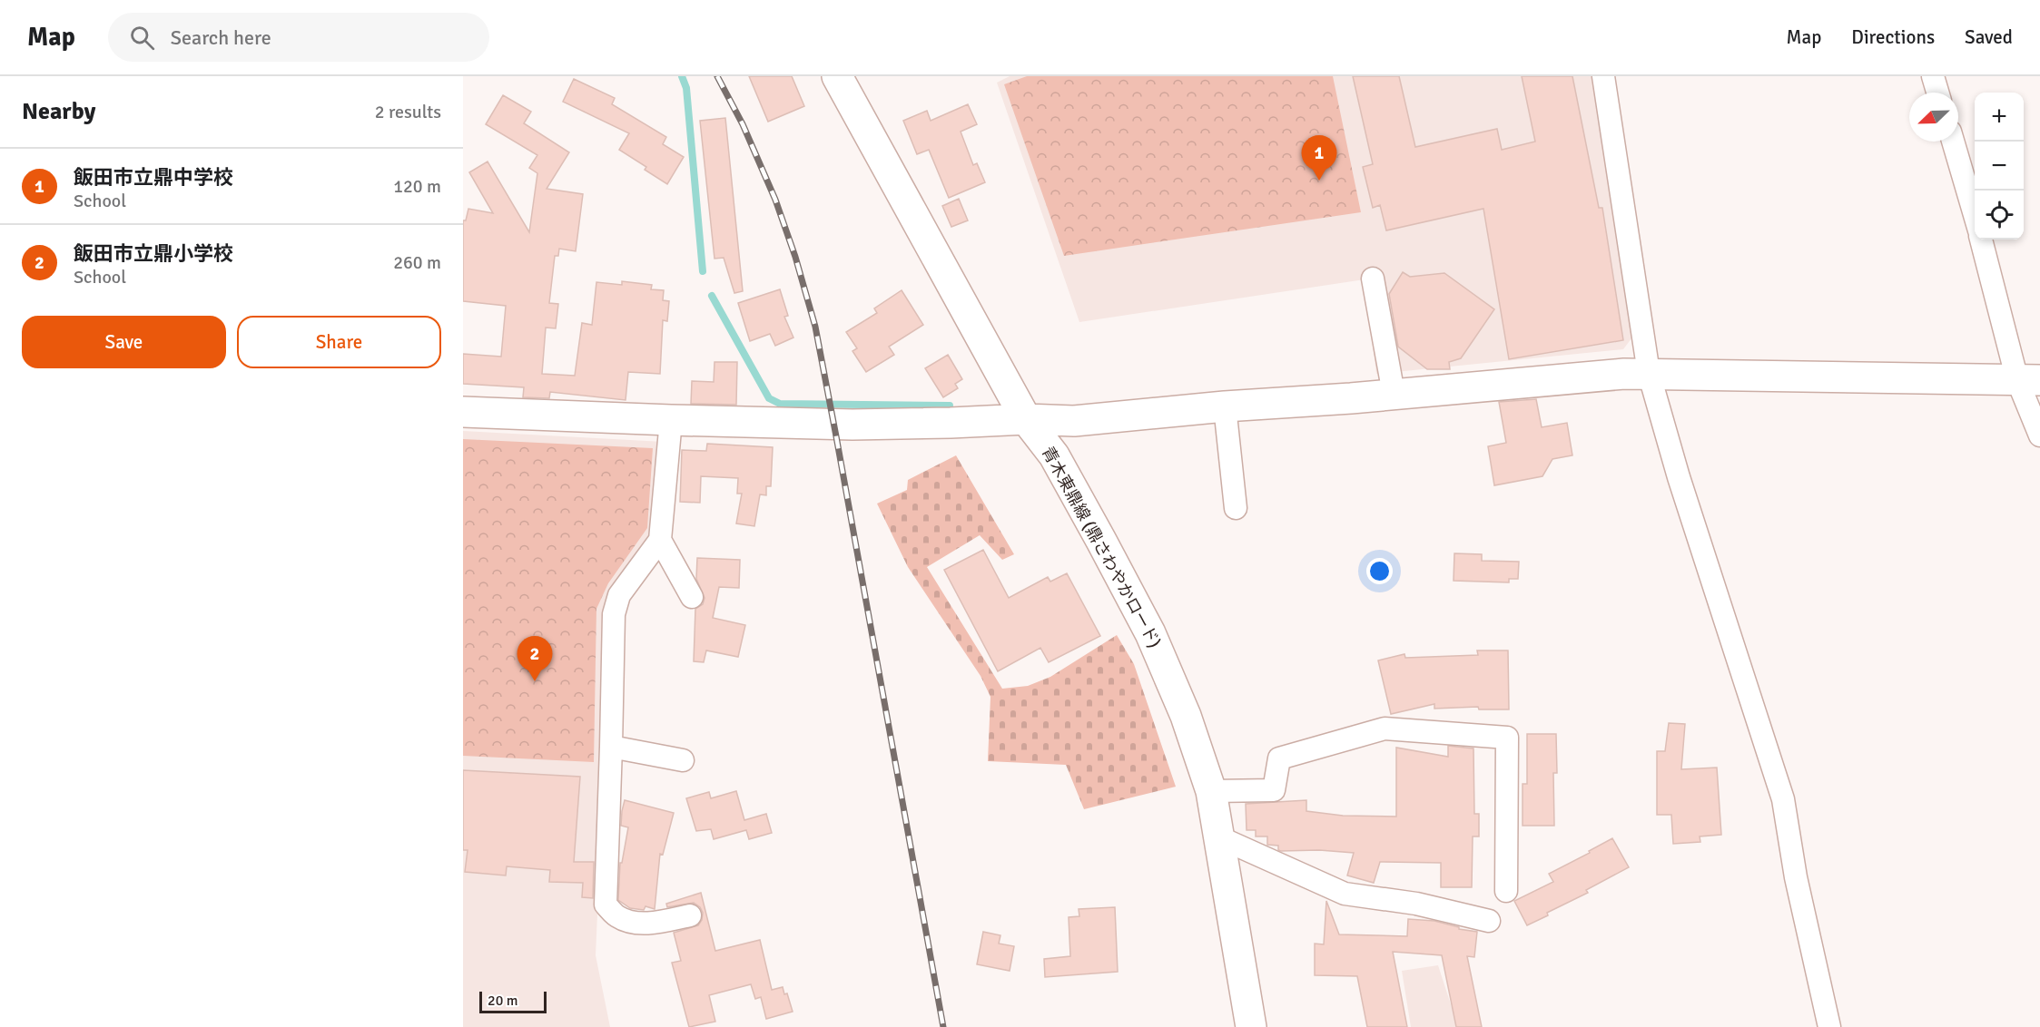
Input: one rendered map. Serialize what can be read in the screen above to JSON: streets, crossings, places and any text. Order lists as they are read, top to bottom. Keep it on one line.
{"streets":{"street":["青木東鼎線 (鼎さわやかロード)"]},"scale_bar":"20 m","north":"bottom left","page":{"header":"Map","search":"Search here","nav":["Map","Directions","Saved"],"heading":["Nearby","2 results"],"map_buttons":["+","−"],"pins":["1","2"],"list":[{"mark":"1","name":"飯田市立鼎中学校","note":"School","value":"120 m"},{"mark":"2","name":"飯田市立鼎小学校","note":"School","value":"260 m"}],"buttons":["Save","Share"],"scale":"20 m"}}
